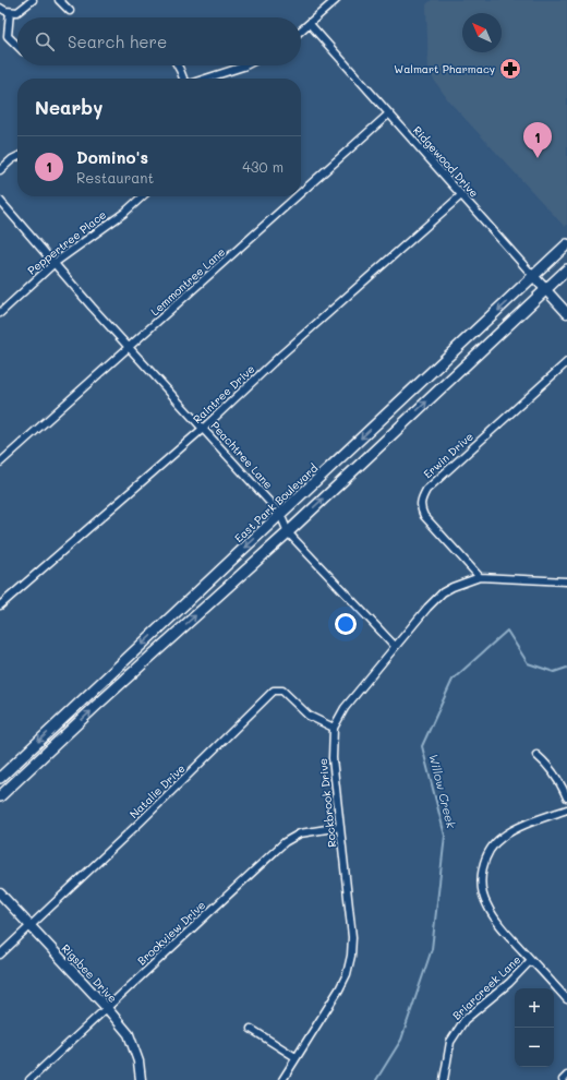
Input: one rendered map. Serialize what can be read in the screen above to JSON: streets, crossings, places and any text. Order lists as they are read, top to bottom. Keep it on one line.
{"streets":{"main road":["East Park Boulevard"],"street":["Ridgewood Drive","Peppertree Place","Lemmontree Lane","Raintree Drive","Peachtree Lane","Erwin Drive","Natalie Drive","Rockbrook Drive","Brookview Drive","Rigsbee Drive","Briarcreek Lane"]},"crossings":[["Ridgewood Drive","Lemmontree Lane"],["Ridgewood Drive","Raintree Drive"],["Ridgewood Drive","East Park Boulevard"],["Peppertree Place","Peachtree Lane"],["Lemmontree Lane","Peachtree Lane"],["Raintree Drive","Peachtree Lane"],["Peachtree Lane","East Park Boulevard"],["Natalie Drive","Rockbrook Drive"],["Natalie Drive","Rigsbee Drive"],["Rockbrook Drive","Brookview Drive"],["Brookview Drive","Rigsbee Drive"]],"water":["Willow Creek"],"places":{"pharmacy":["Walmart Pharmacy"]},"north":"top left","page":{"search":"Search here","heading":"Nearby","pins":"1","list":[{"mark":"1","name":"Domino's","note":"Restaurant","value":"430 m"}],"map_buttons":["+","−"]}}
